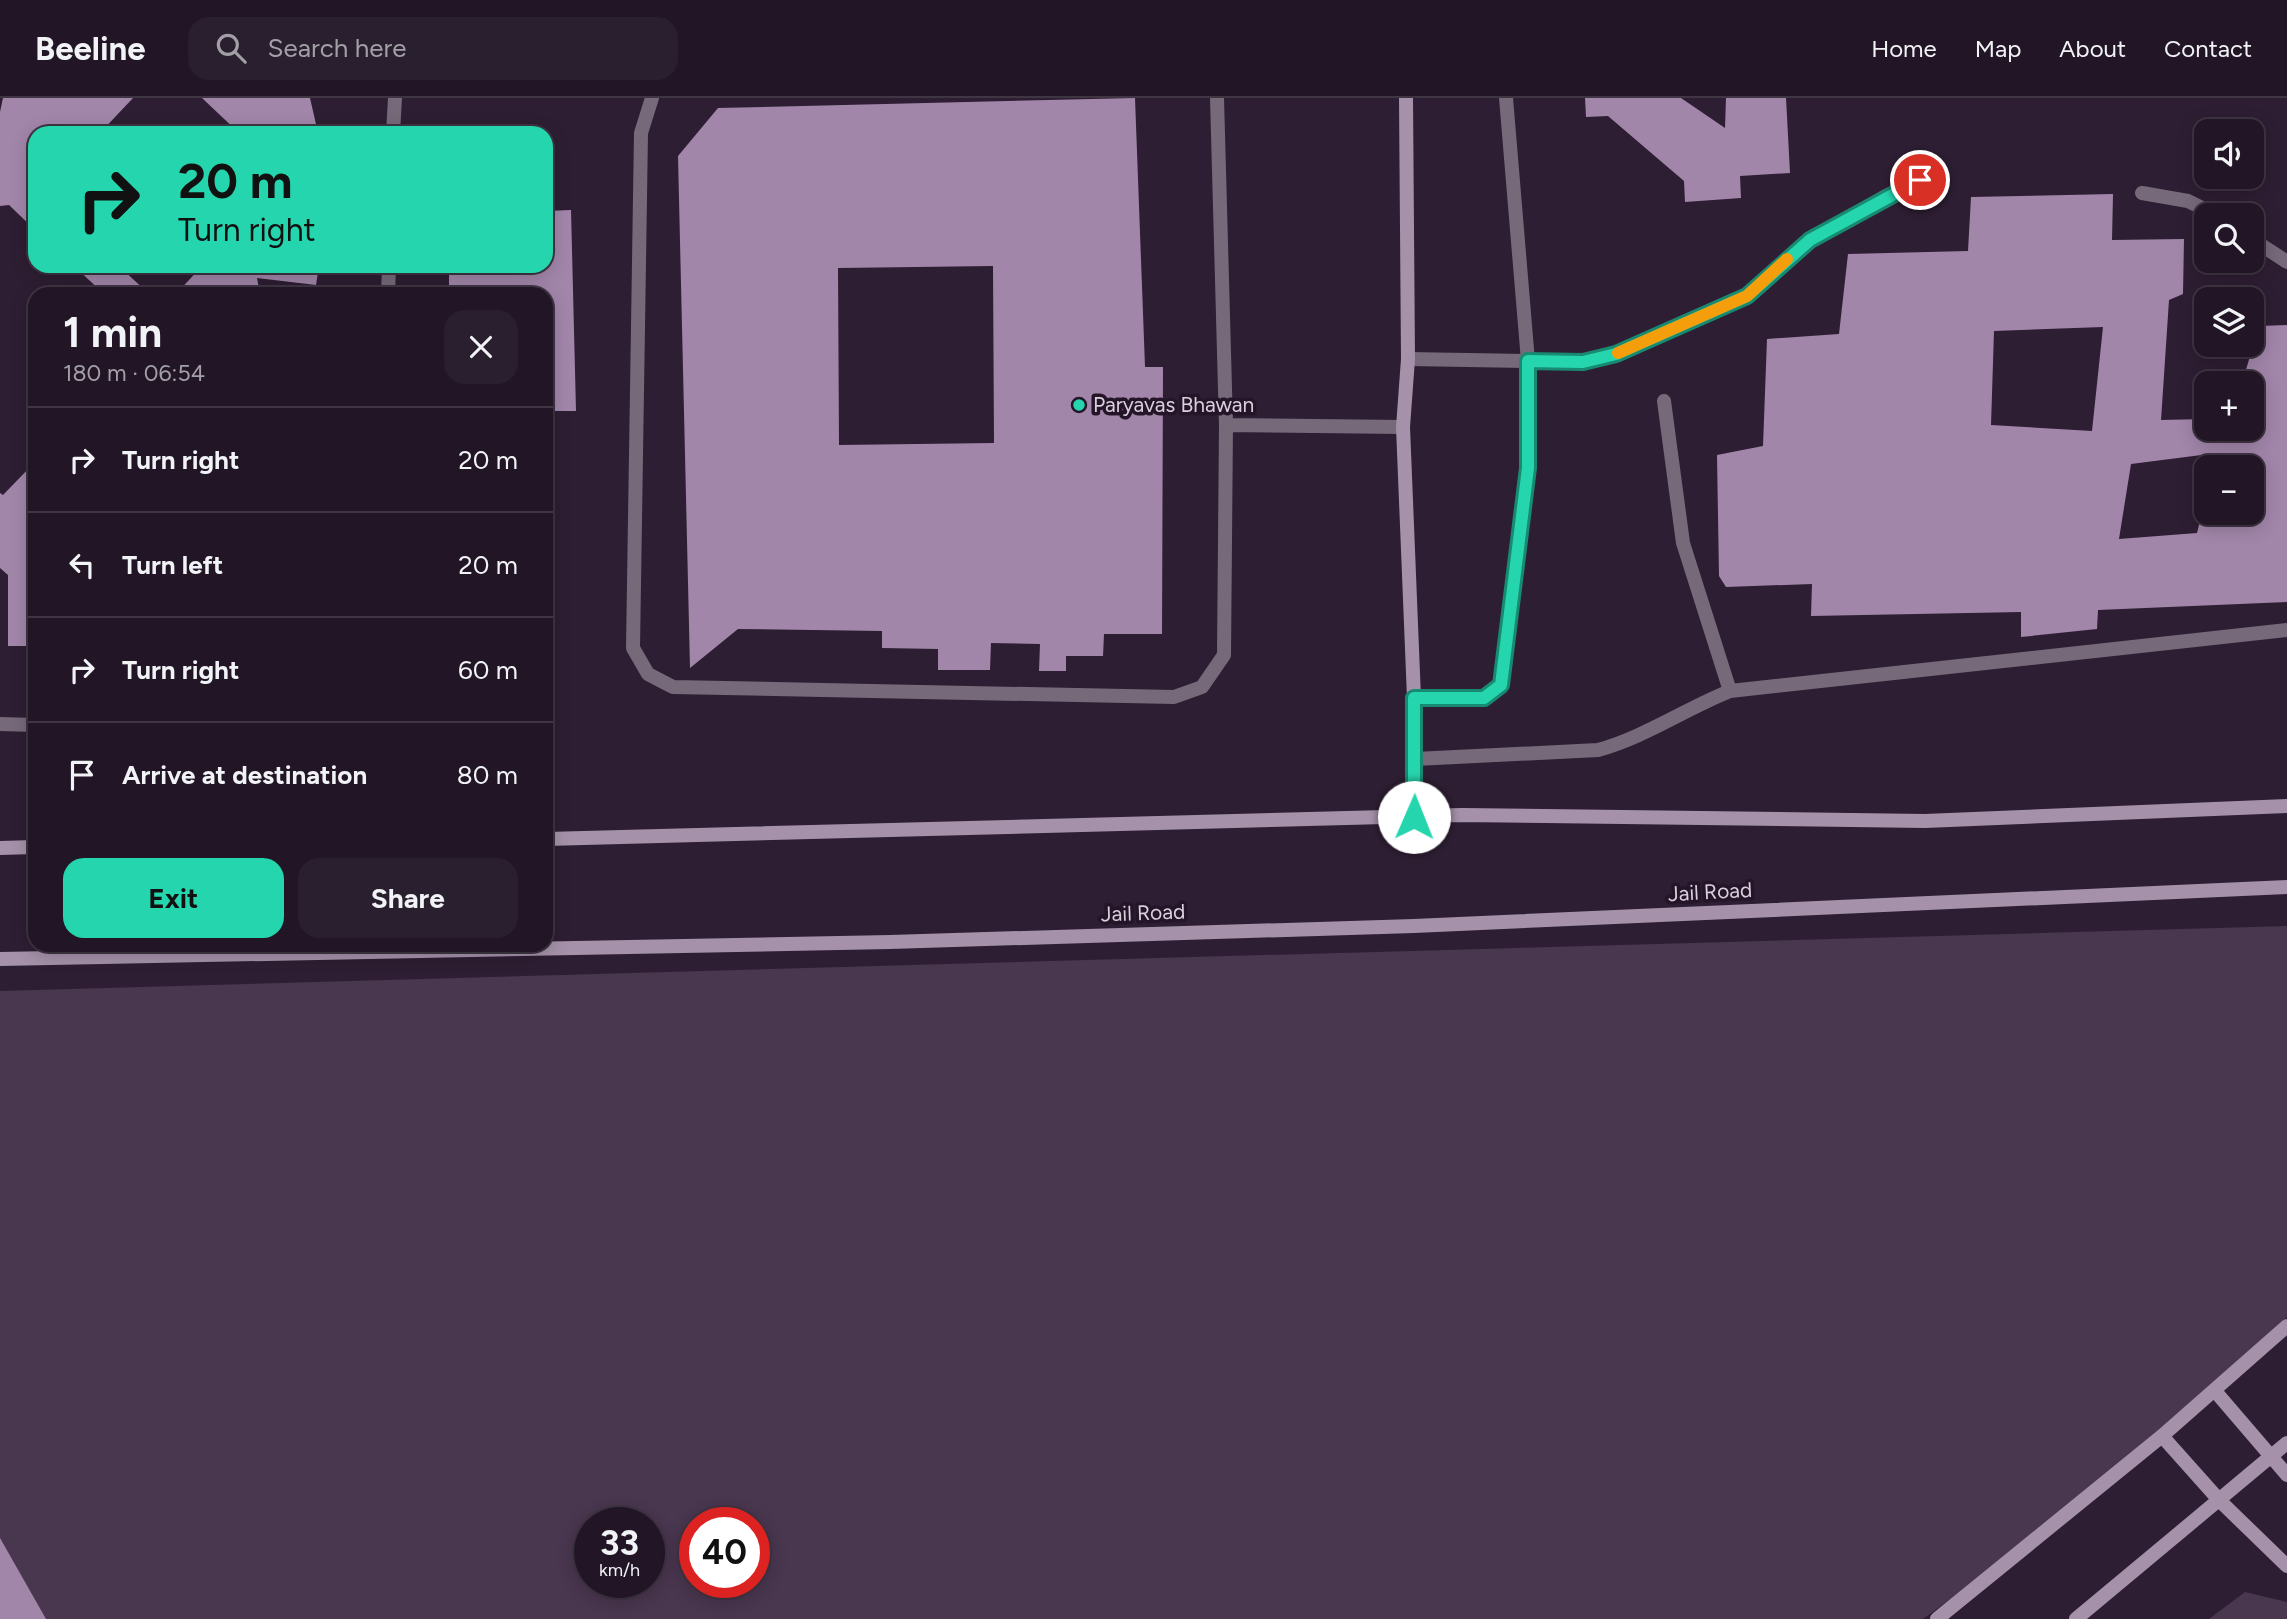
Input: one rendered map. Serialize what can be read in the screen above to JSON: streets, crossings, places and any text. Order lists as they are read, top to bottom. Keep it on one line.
{"streets":{"main road":["Jail Road"]},"places":["Paryavas Bhawan"],"page":{"header":"Beeline","search":"Search here","nav":["Home","Map","About","Contact"],"map_buttons":["+","−"],"turn":["20 m","Turn right"],"heading":["1 min","180 m · 06:54"],"list":[{"name":"Turn right","value":"20 m"},{"name":"Turn left","value":"20 m"},{"name":"Turn right","value":"60 m"},{"name":"Arrive at destination","value":"80 m"}],"buttons":["Exit","Share"],"speed":"33 km/h","limit":"40"}}
